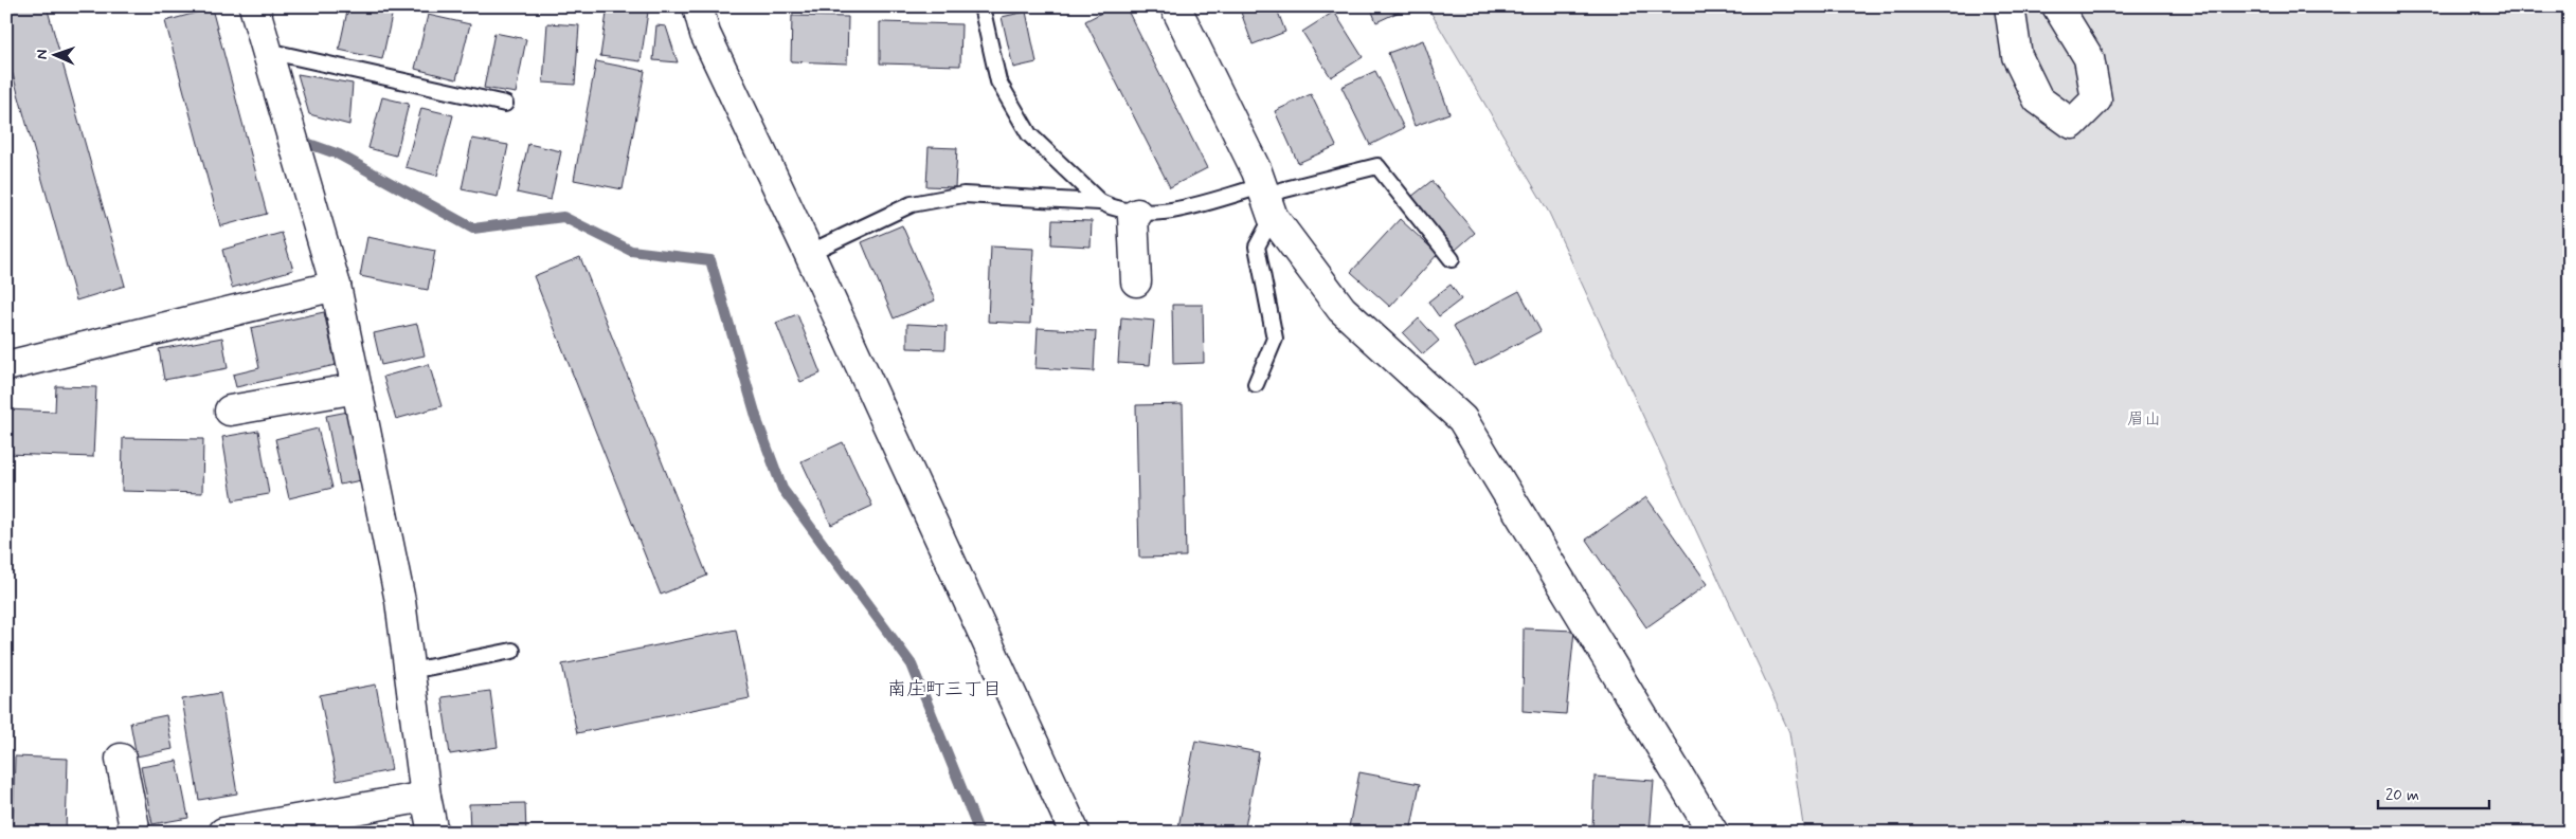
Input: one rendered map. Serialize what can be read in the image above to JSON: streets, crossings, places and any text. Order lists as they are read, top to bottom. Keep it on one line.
{"districts":["南庄町三丁目"],"parks":["眉山"],"scale_bar":"20 m","north":"left"}
